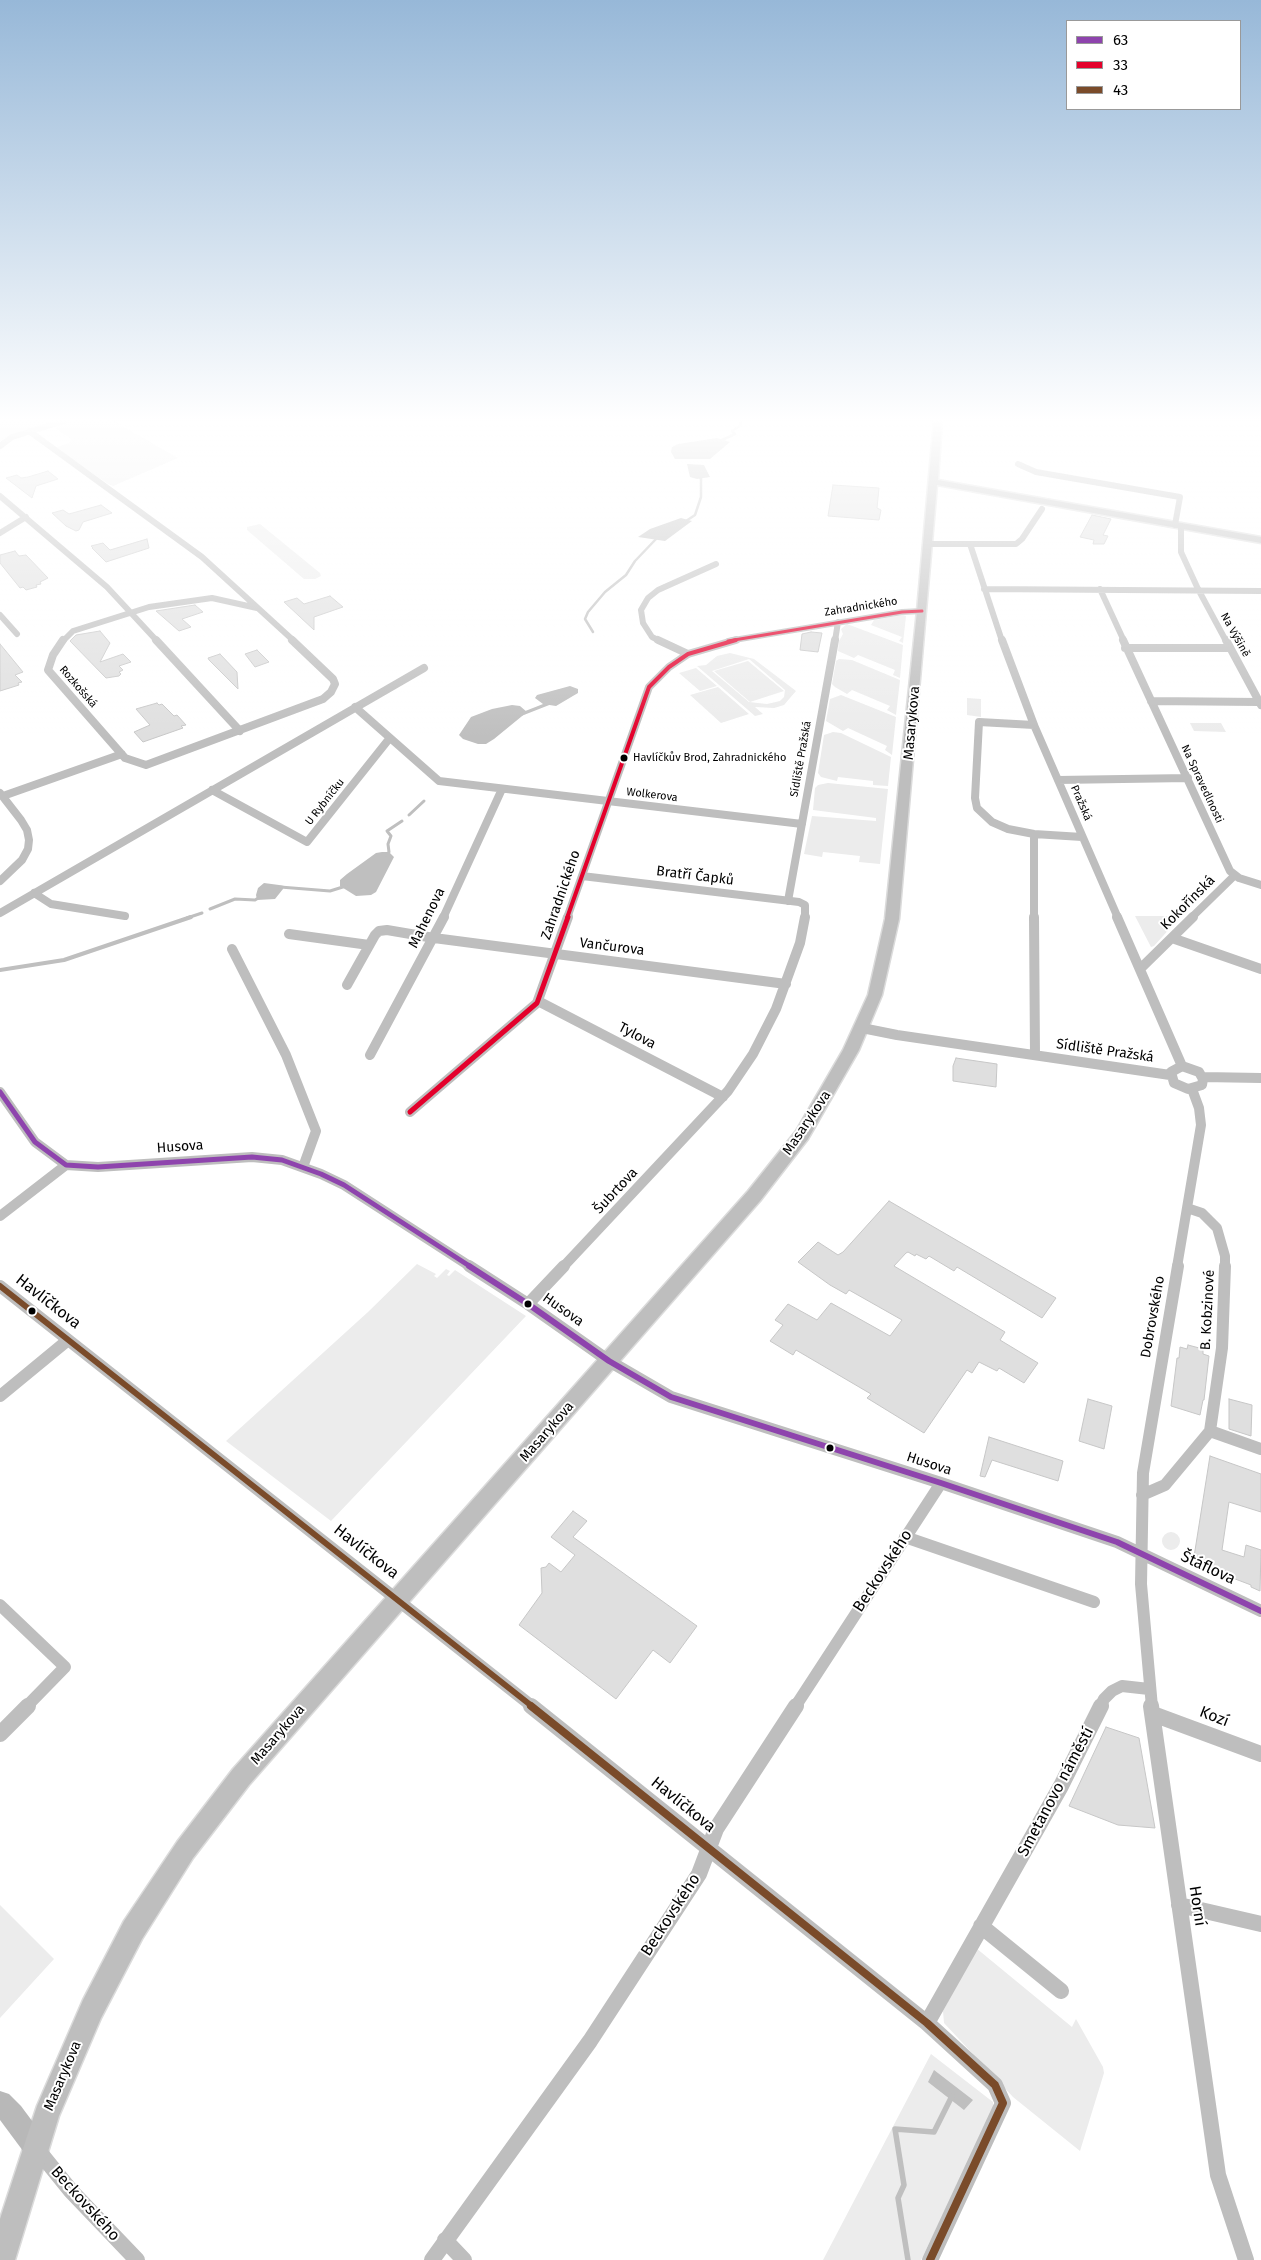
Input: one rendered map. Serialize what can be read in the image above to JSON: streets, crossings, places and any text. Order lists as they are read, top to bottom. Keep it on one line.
{"streets":{"main road":["Masarykova"],"street":["Zahradnického","Na Výšině","Rozkošská","Sídliště Pražská","Na Spravedlnosti","Wolkerova","U Rybníčku","Pražská","Bratří Čapků","Kokořínská","Mahenova","Vančurova","Tylova","Husova","Šubrtova","Havlíčkova","B. Kobzinové","Dobrovského","Štáflova","Beckovského","Kozí","Smetanovo náměstí","Horní"]},"crossings":[["Zahradnického","Masarykova"],["Zahradnického","Sídliště Pražská"],["Zahradnického","Wolkerova"],["Zahradnického","Bratří Čapků"],["Zahradnického","Vančurova"],["Zahradnického","Tylova"],["Masarykova","Sídliště Pražská"],["Masarykova","Husova"],["Masarykova","Havlíčkova"],["Masarykova","Beckovského"],["Sídliště Pražská","Wolkerova"],["Sídliště Pražská","Pražská"],["Sídliště Pražská","Bratří Čapků"],["Sídliště Pražská","Dobrovského"],["Na Spravedlnosti","Kokořínská"],["Wolkerova","U Rybníčku"],["Wolkerova","Mahenova"],["Pražská","Kokořínská"],["Pražská","Dobrovského"],["Bratří Čapků","Vančurova"],["Mahenova","Vančurova"],["Tylova","Šubrtova"],["Husova","Šubrtova"],["Husova","Dobrovského"],["Husova","Štáflova"],["Husova","Beckovského"],["Husova","Horní"],["Havlíčkova","Beckovského"],["Havlíčkova","Smetanovo náměstí"],["B. Kobzinové","Dobrovského"],["Dobrovského","Štáflova"],["Dobrovského","Horní"],["Štáflova","Horní"],["Kozí","Horní"],["Smetanovo náměstí","Horní"]],"places":["Havlíčkův Brod, Zahradnického"],"lines":["transit line 33","transit line 63","transit line 43"],"legend":["63","33","43"]}
